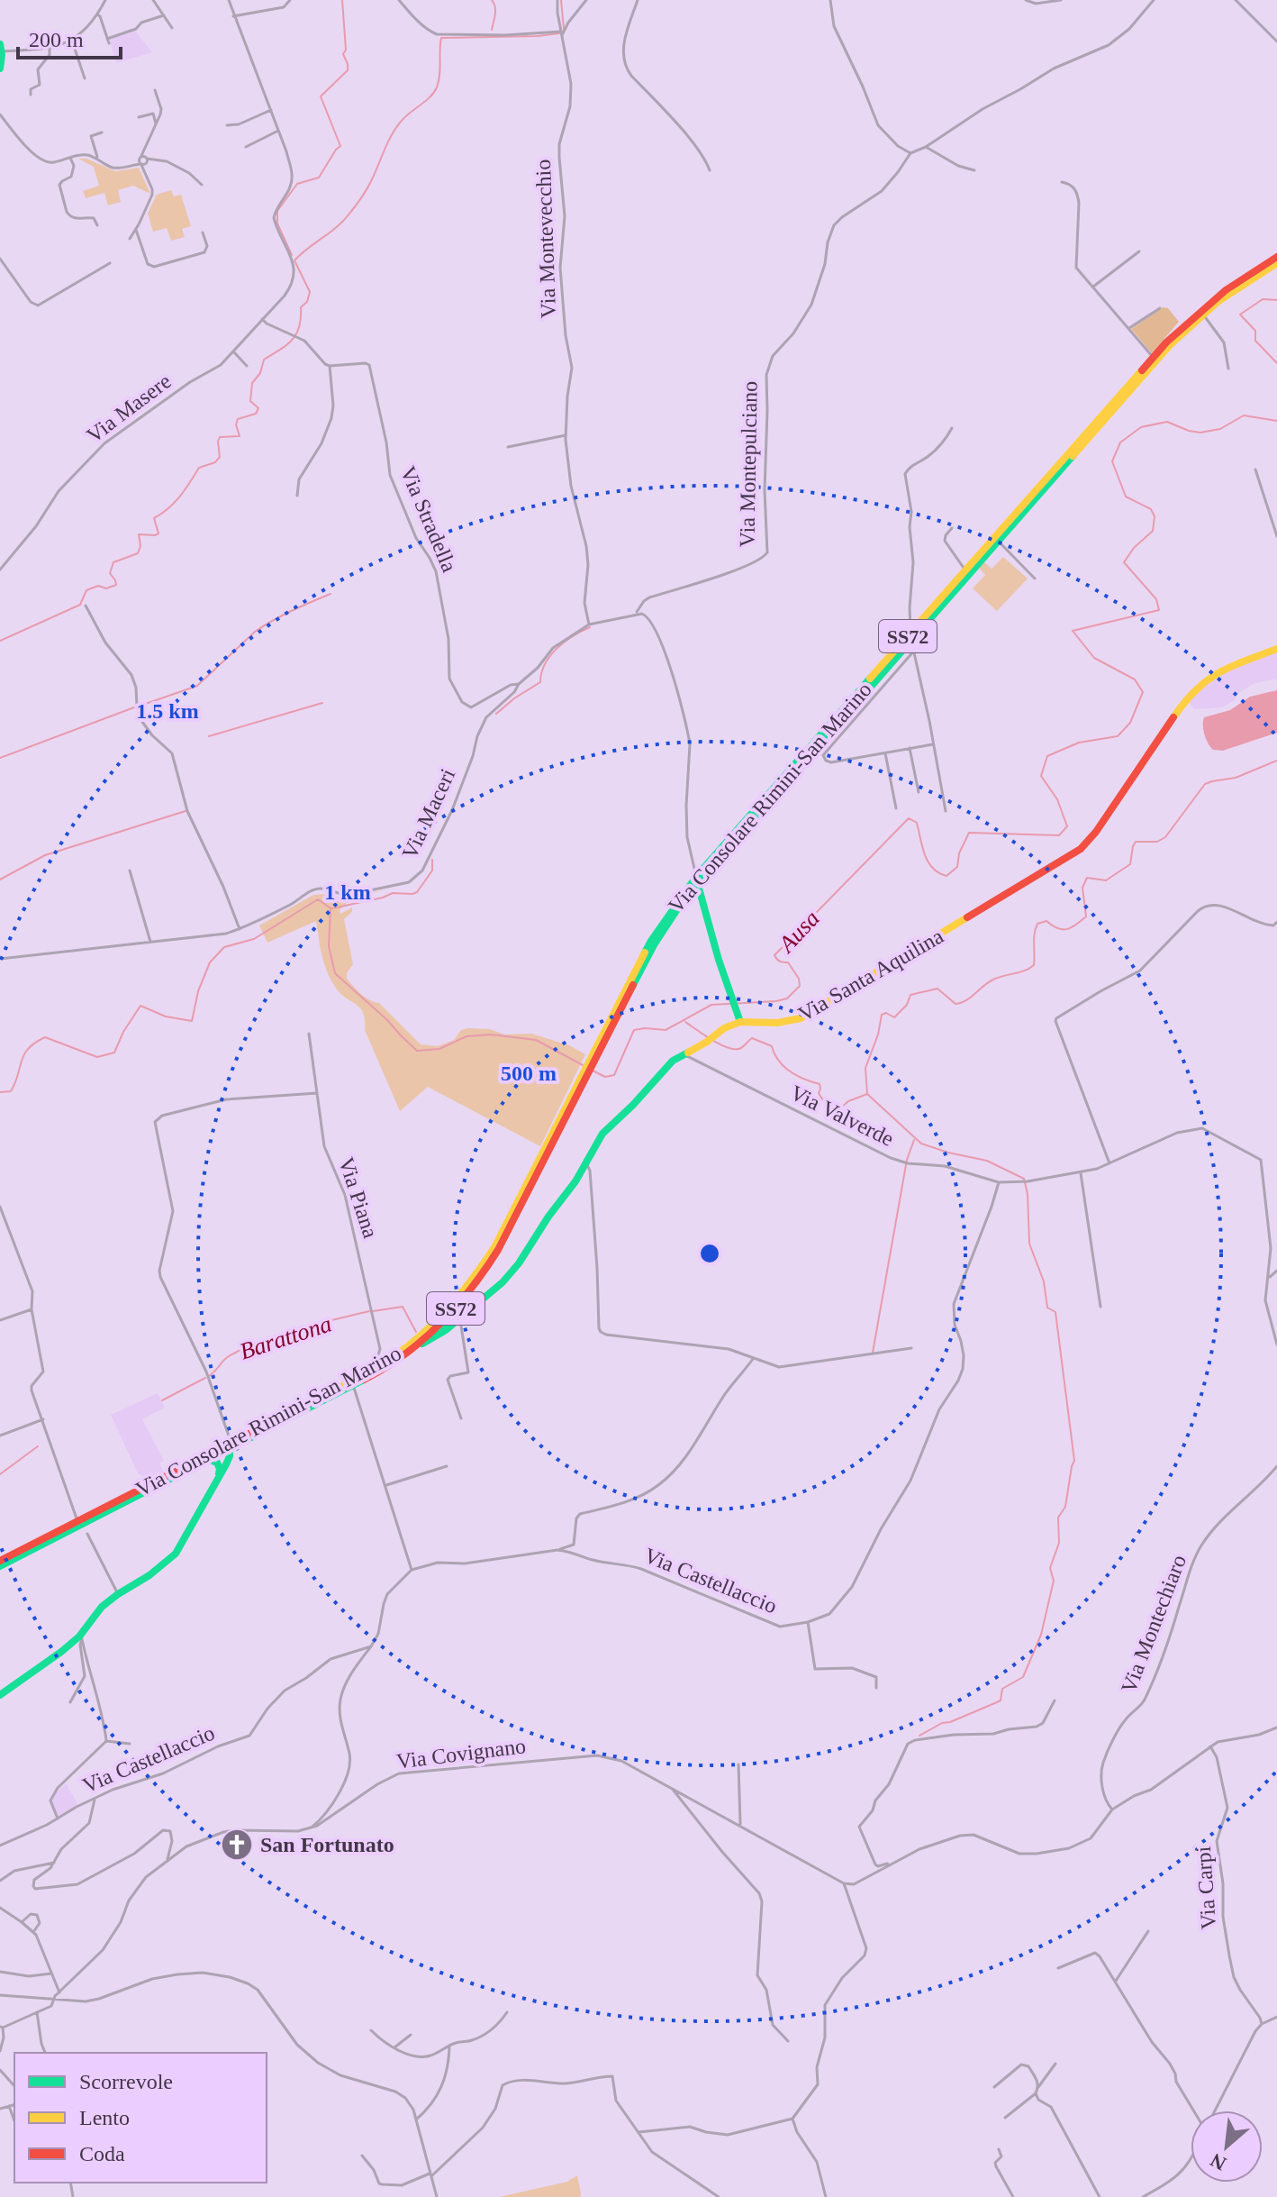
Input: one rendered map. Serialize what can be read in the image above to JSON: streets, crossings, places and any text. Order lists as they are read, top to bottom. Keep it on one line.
{"streets":{"main road":["SS72","Via Consolare Rimini-San Marino","Via Santa Aquilina"],"street":["Via Montevecchio","Via Masere","Via Montepulciano","Via Stradella","Via Maceri","Via Valverde","Via Piana","Via Castellaccio","Via Montechiaro","Via Covignano","Via Carpi"]},"crossings":[["Via Montevecchio","Via Maceri"],["Via Stradella","Via Maceri"],["Via Consolare Rimini-San Marino","Via Santa Aquilina"],["Via Consolare Rimini-San Marino","Via Piana"],["Via Consolare Rimini-San Marino","Via Castellaccio"],["Via Santa Aquilina","Via Valverde"],["Via Valverde","Via Castellaccio"]],"water":["Ausa","Barattona"],"places":{"church":["San Fortunato"]},"legend":["Scorrevole","Lento","Coda"],"scale_bar":"200 m","north":"bottom left","rings":["1.5 km","1 km","500 m"]}
